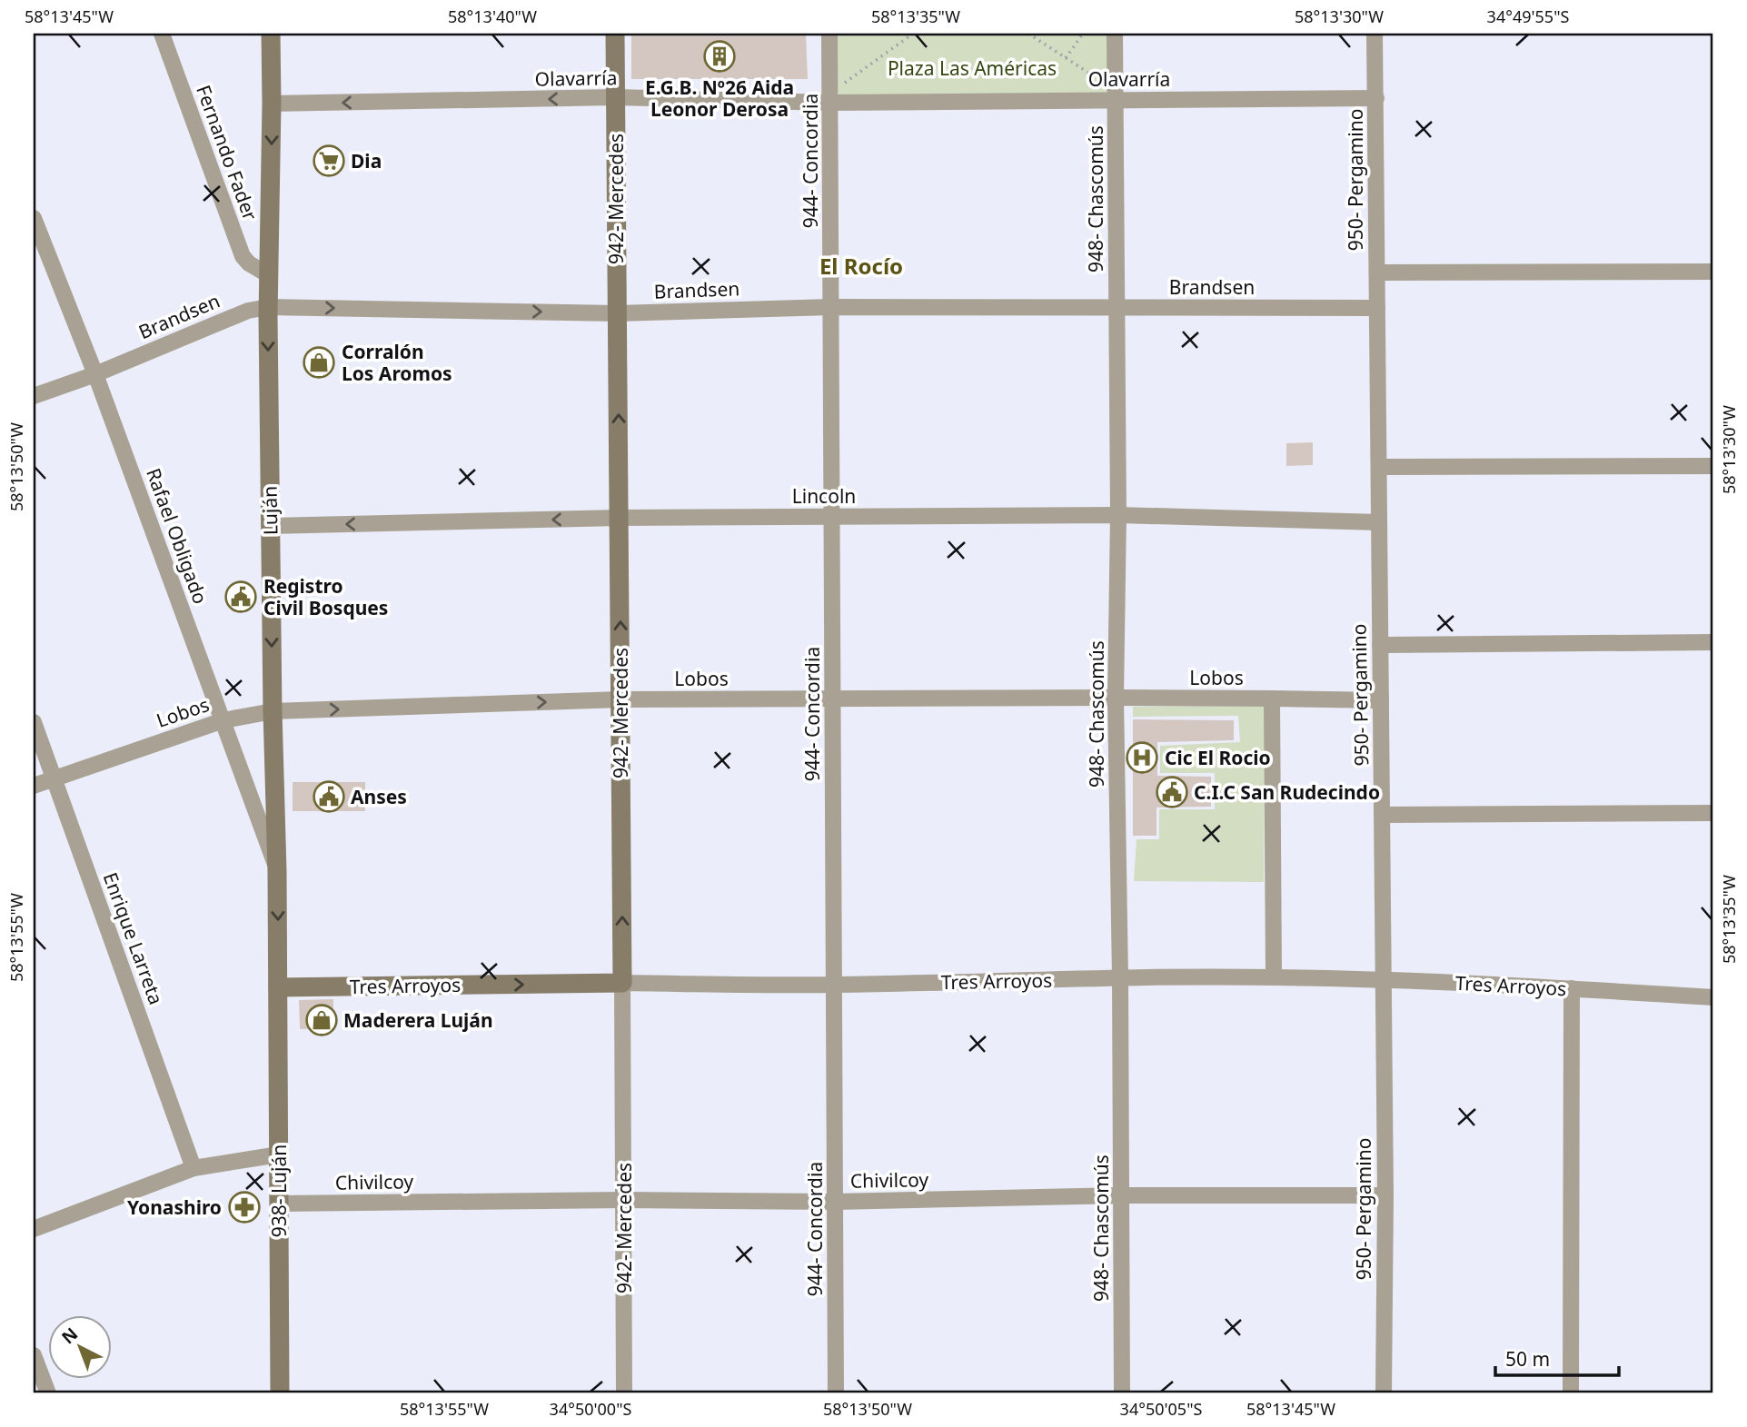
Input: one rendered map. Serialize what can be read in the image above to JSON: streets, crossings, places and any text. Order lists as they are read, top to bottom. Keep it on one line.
{"streets":{"main road":["942- Mercedes","Luján","Tres Arroyos","938- Luján"],"street":["Olavarría","Fernando Fader","944- Concordia","950- Pergamino","948- Chascomús","Brandsen","Lincoln","Rafael Obligado","Lobos","Enrique Larreta","Chivilcoy"]},"crossings":[["Olavarría","944- Concordia"],["Olavarría","950- Pergamino"],["Olavarría","942- Mercedes"],["Olavarría","948- Chascomús"],["Olavarría","Luján"],["Fernando Fader","Luján"],["944- Concordia","Brandsen"],["944- Concordia","Lincoln"],["944- Concordia","Lobos"],["944- Concordia","Tres Arroyos"],["944- Concordia","Chivilcoy"],["950- Pergamino","Brandsen"],["950- Pergamino","Lincoln"],["950- Pergamino","Lobos"],["950- Pergamino","Tres Arroyos"],["950- Pergamino","Chivilcoy"],["942- Mercedes","Brandsen"],["942- Mercedes","Lincoln"],["942- Mercedes","Lobos"],["942- Mercedes","Tres Arroyos"],["942- Mercedes","Chivilcoy"],["948- Chascomús","Brandsen"],["948- Chascomús","Lincoln"],["948- Chascomús","Lobos"],["948- Chascomús","Tres Arroyos"],["948- Chascomús","Chivilcoy"],["Brandsen","Luján"],["Brandsen","Rafael Obligado"],["Lincoln","Luján"],["Luján","Rafael Obligado"],["Luján","Lobos"],["Luján","Tres Arroyos"],["Luján","938- Luján"],["Rafael Obligado","Lobos"],["Lobos","Enrique Larreta"],["Tres Arroyos","938- Luján"],["Chivilcoy","938- Luján"]],"one_way":["942- Mercedes","Luján"],"districts":["El Rocío"],"parks":["Plaza Las Américas"],"places":{"building":["E.G.B. Nº26 Aida Leonor Derosa"],"supermarket":["Dia"],"shop":["Corralón Los Aromos","Maderera Luján"],"public building":["Registro Civil Bosques","C.I.C San Rudecindo","Anses"],"hospital":["Cic El Rocio"],"pharmacy":["Yonashiro"]},"scale_bar":"50 m","north":"top left","coordinates":["58°13'45\"W","58°13'40\"W","58°13'35\"W","58°13'30\"W","34°49'55\"S","58°13'50\"W","58°13'55\"W","34°50'00\"S","34°50'05\"S"]}
